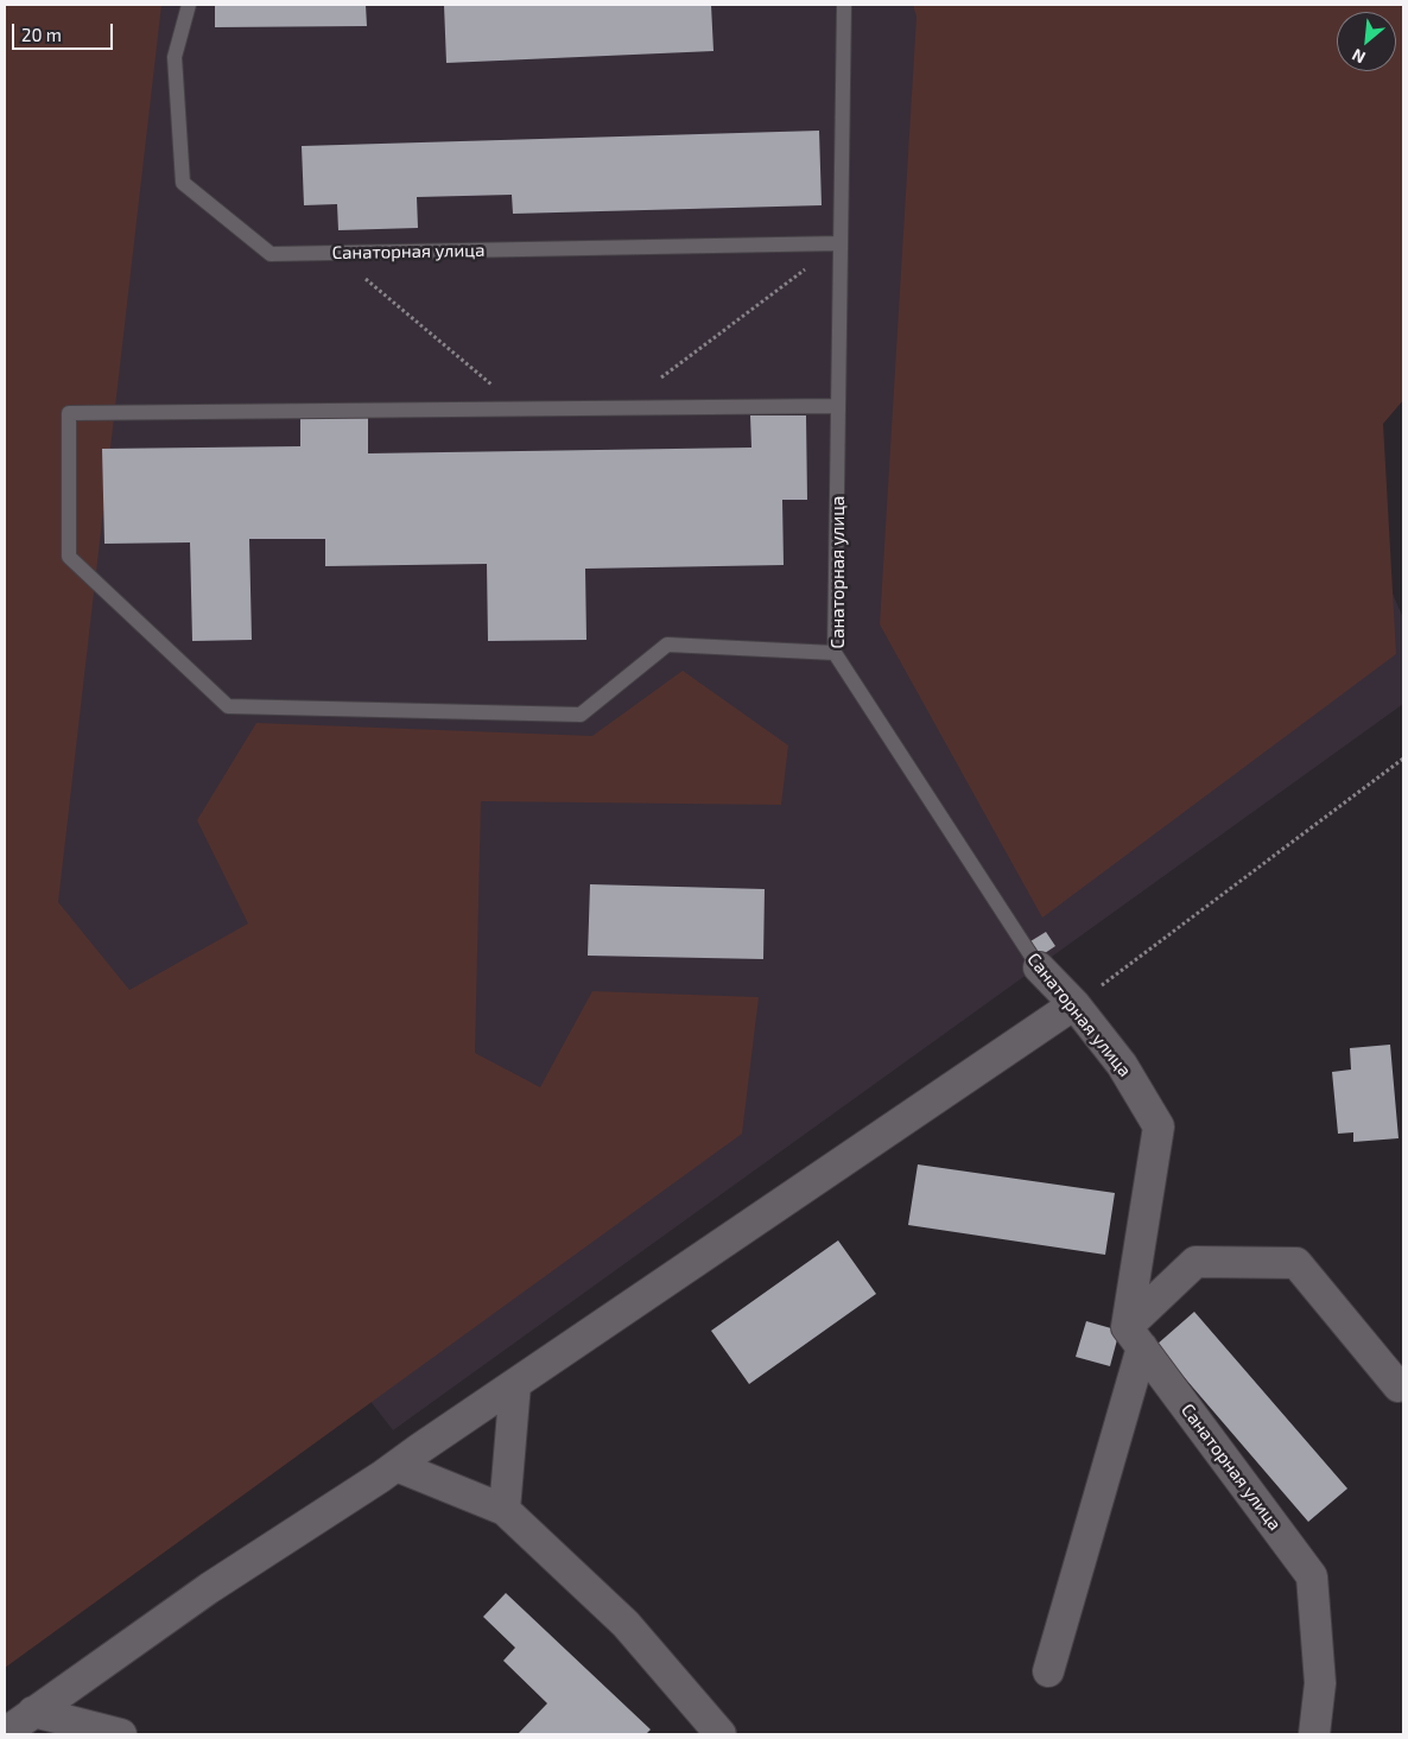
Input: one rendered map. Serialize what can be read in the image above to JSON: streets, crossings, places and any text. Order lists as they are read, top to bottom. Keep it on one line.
{"streets":{"street":["Санаторная улица"]},"scale_bar":"20 m","north":"bottom left"}
